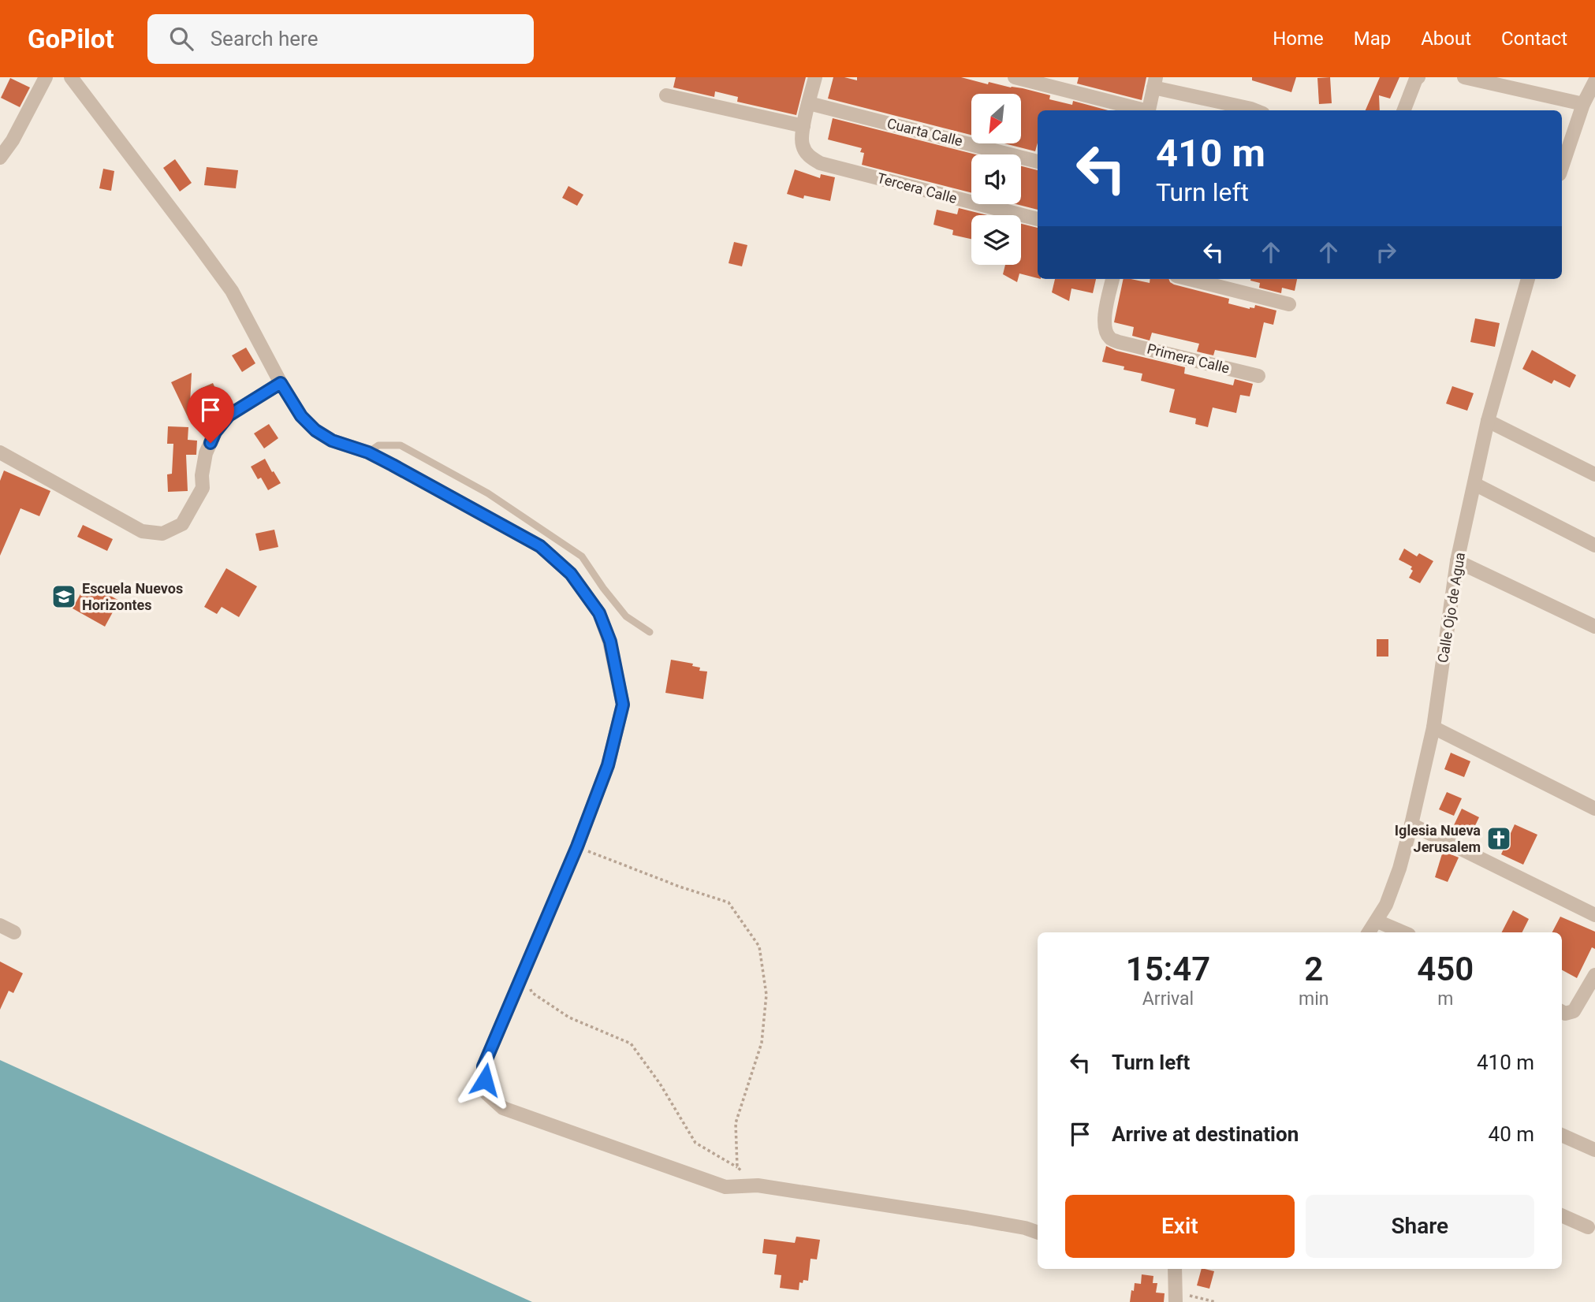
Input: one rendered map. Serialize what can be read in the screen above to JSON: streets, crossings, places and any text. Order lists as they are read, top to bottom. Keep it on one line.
{"streets":{"street":["Cuarta Calle","Tercera Calle","Primera Calle","Calle Ojo de Agua"]},"places":{"school or university":["Escuela Nuevos Horizontes"],"church":["Iglesia Nueva Jerusalem"]},"north":"bottom left","page":{"header":"GoPilot","search":"Search here","nav":["Home","Map","About","Contact"],"turn":["410 m","Turn left"],"eta":["15:47","Arrival","2","min","450","m"],"list":[{"name":"Turn left","value":"410 m"},{"name":"Arrive at destination","value":"40 m"}],"buttons":["Exit","Share"]}}
